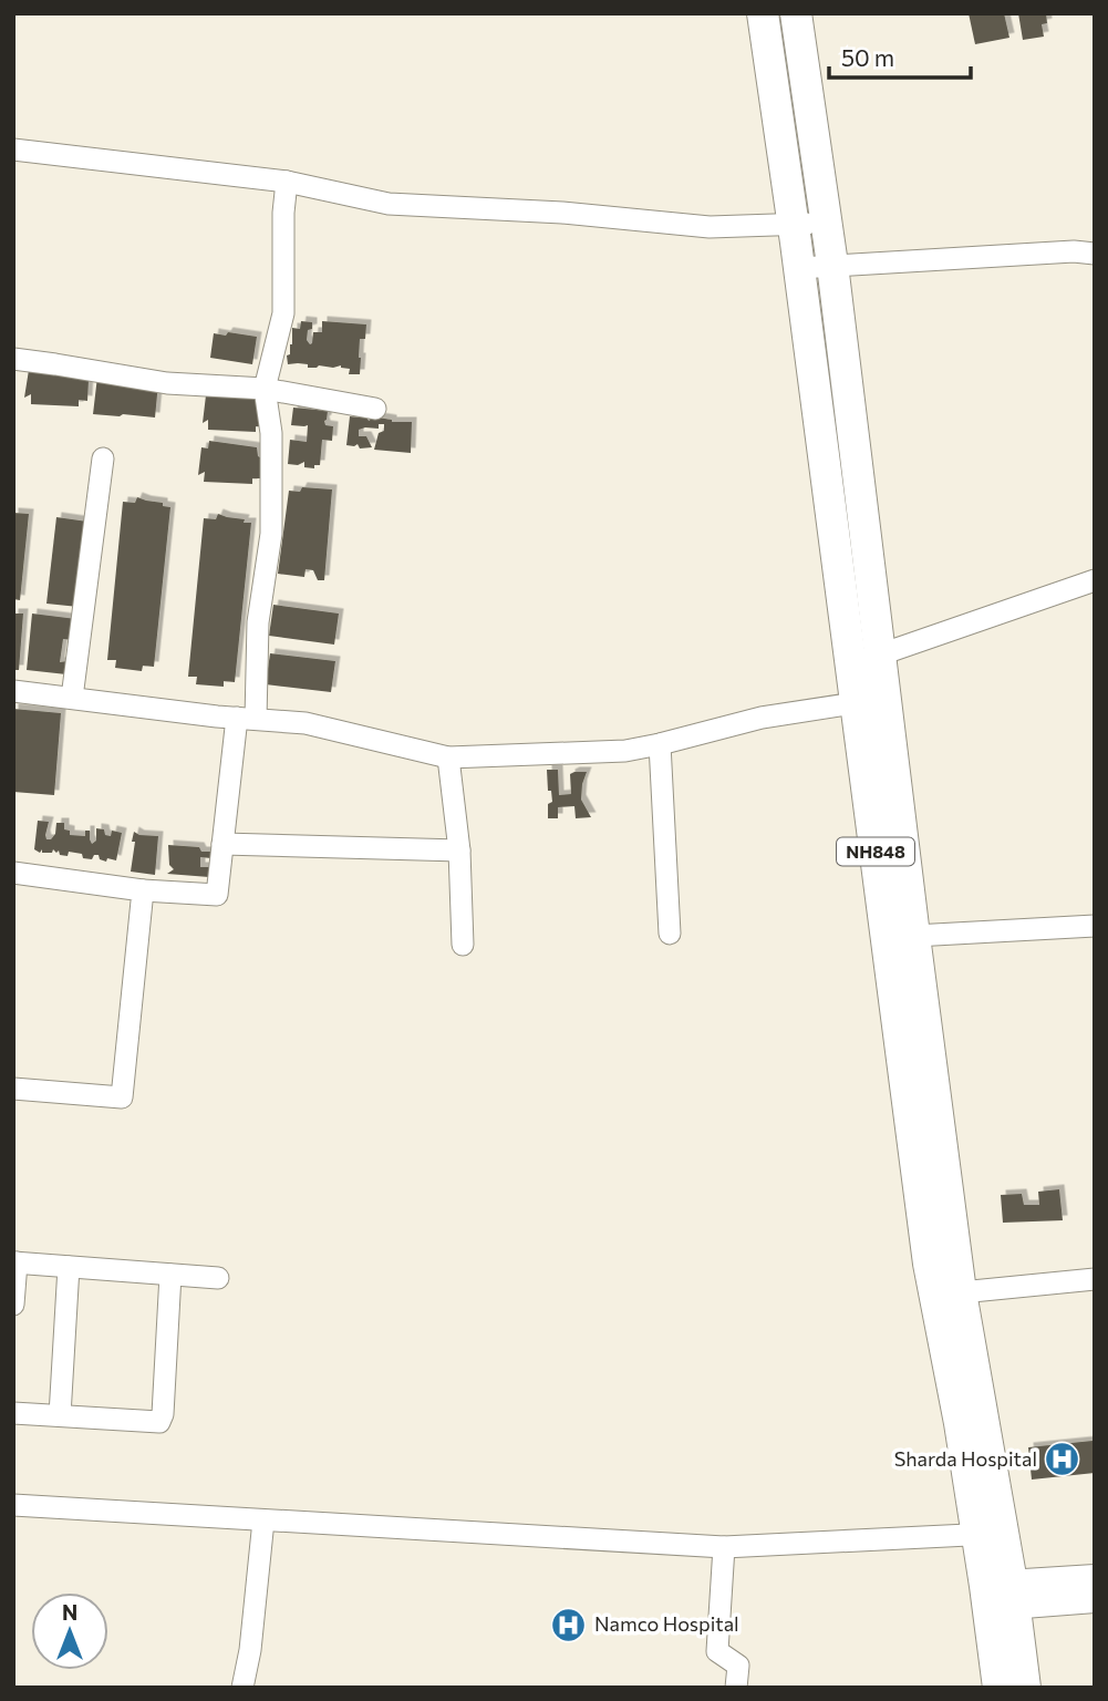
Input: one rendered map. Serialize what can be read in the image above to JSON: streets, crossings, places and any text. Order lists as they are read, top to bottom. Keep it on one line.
{"streets":{"highway":["NH848"]},"places":{"hospital":["Sharda Hospital","Namco Hospital"]},"scale_bar":"50 m","north":"top"}
